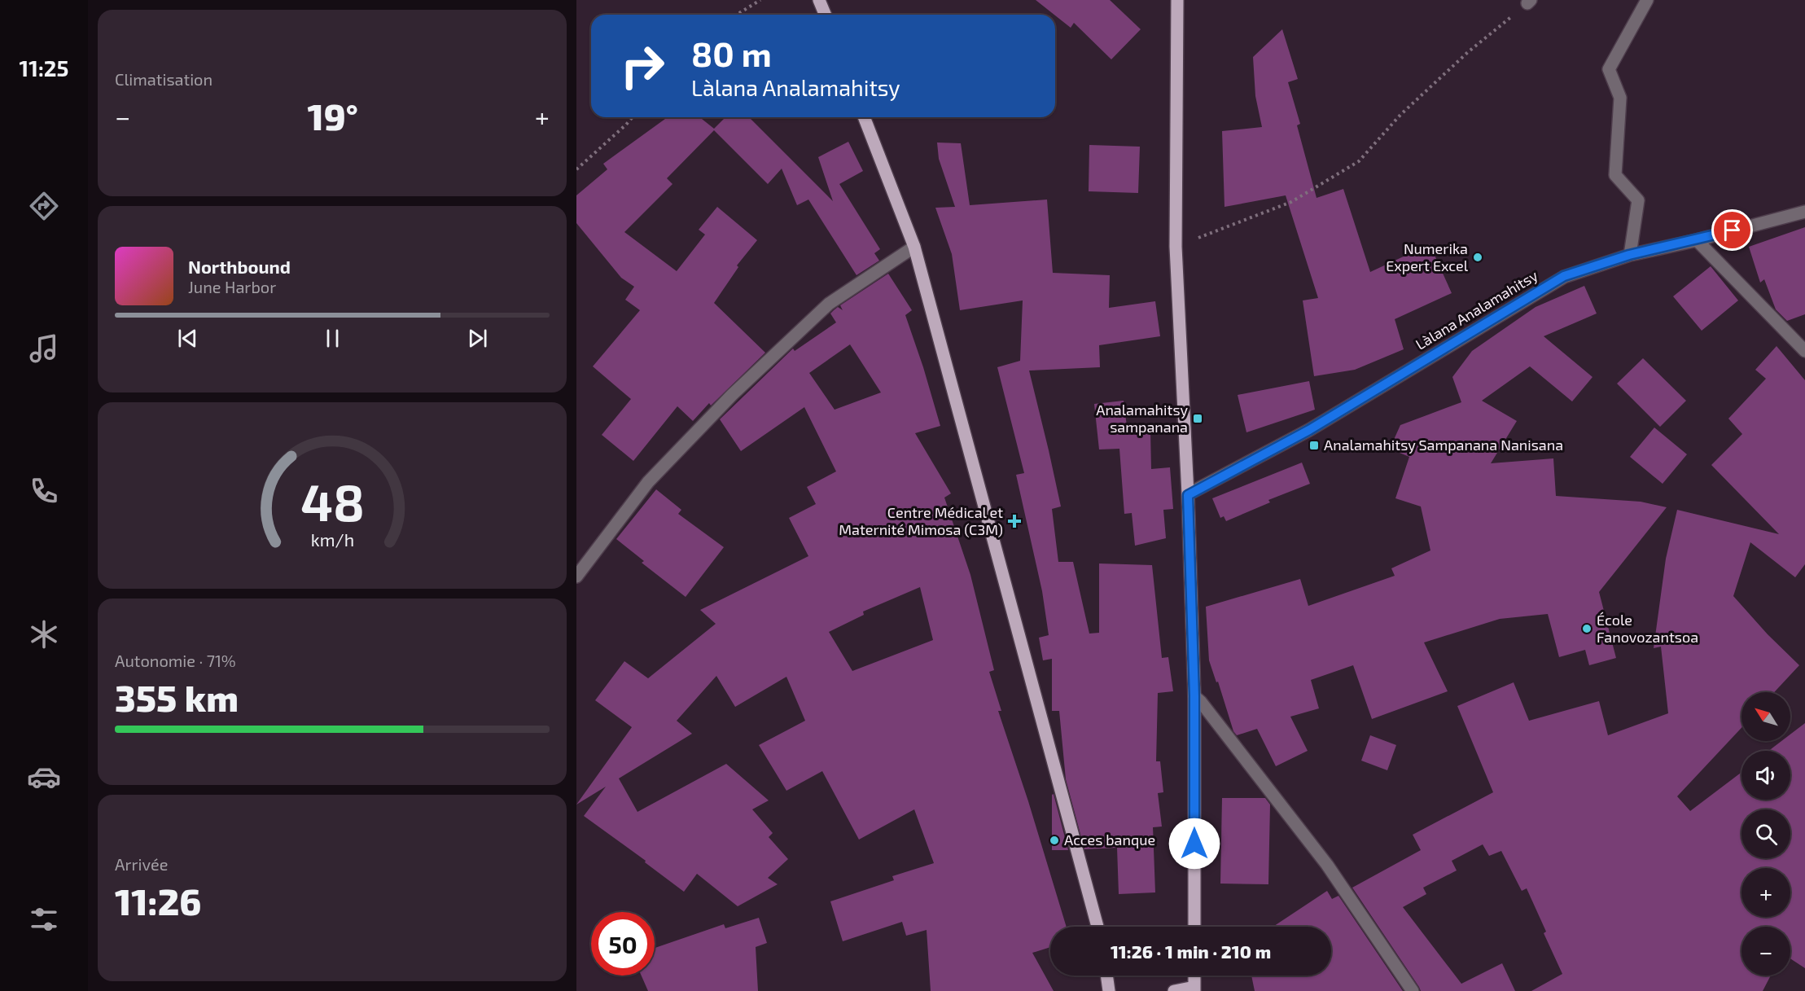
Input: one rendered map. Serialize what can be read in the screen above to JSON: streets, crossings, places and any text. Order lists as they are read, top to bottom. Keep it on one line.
{"streets":{"street":["Làlana Analamahitsy"]},"places":{"other":["Numerika Expert Excel","École Fanovozantsoa","Acces banque"],"transit":["Analamahitsy sampanana","Analamahitsy Sampanana Nanisana"],"health":["Centre Médical et Maternité Mimosa (C3M)"]},"north":"top left","page":{"tabs":"11:25","tile":["Climatisation",["Autonomie · 71%","355 km"],["Arrivée","11:26"]],"turn":["80 m","Làlana Analamahitsy"],"heat":["−","19°","+"],"song":["Northbound","June Harbor"],"map_buttons":["+","−"],"limit":"50","trip":"11:26 · 1 min · 210 m","gauge":["48","km/h"]}}
